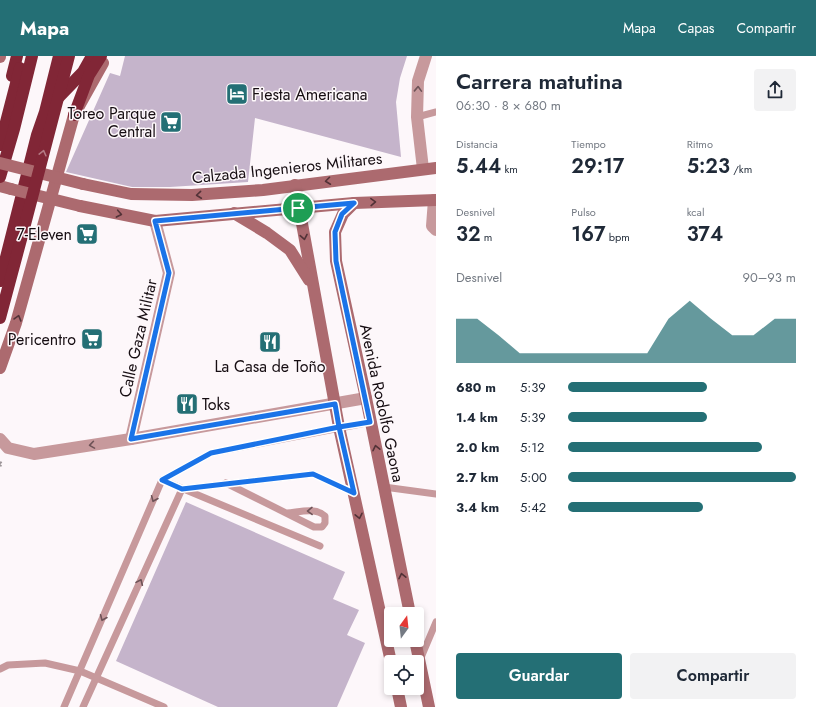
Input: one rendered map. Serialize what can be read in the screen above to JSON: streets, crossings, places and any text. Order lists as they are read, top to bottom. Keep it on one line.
{"streets":{"main road":["Calzada Ingenieros Militares","Avenida Rodolfo Gaona"],"street":["Calle Gaza Militar"]},"places":{"hotel":["Fiesta Americana"],"supermarket":["Toreo Parque Central","7-Eleven","Pericentro"],"restaurant":["La Casa de Toño","Toks"]},"north":"top","page":{"header":"Mapa","nav":["Mapa","Capas","Compartir"],"heading":["Carrera matutina","06:30 · 8 × 680 m"],"stats":[["Distancia","5.44 km"],["Tiempo","29:17"],["Ritmo","5:23 /km"],["Desnivel","32 m"],["Pulso","167 bpm"],["kcal","374"]],"chart":["Desnivel","90–93 m"],"list":[{"name":"680 m","note":"5:39"},{"name":"1.4 km","note":"5:39"},{"name":"2.0 km","note":"5:12"},{"name":"2.7 km","note":"5:00"},{"name":"3.4 km","note":"5:42"}],"buttons":["Guardar","Compartir"]}}
